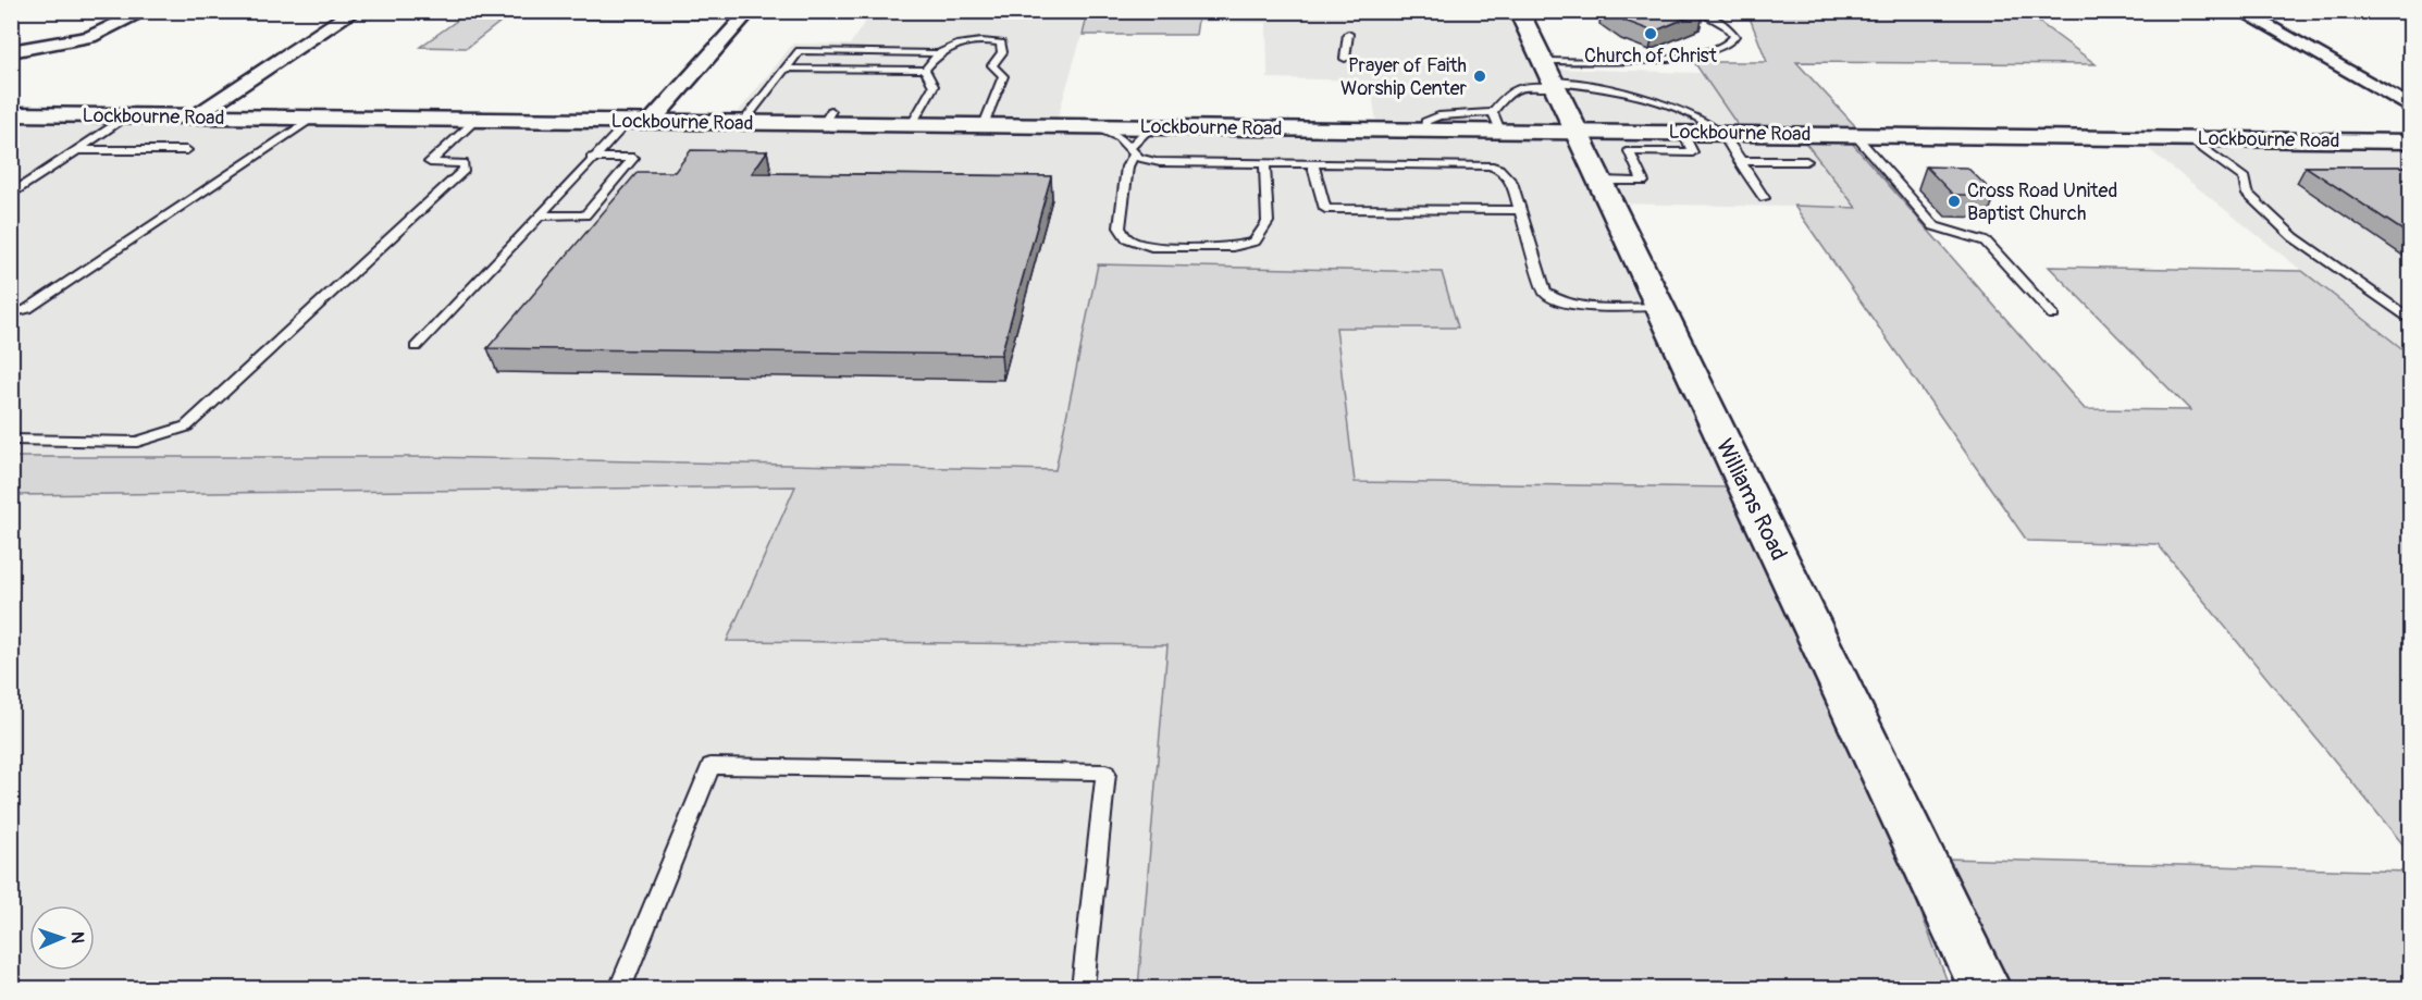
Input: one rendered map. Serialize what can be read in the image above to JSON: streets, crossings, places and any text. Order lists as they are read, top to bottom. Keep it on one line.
{"streets":{"street":["Lockbourne Road","Williams Road"]},"crossings":[["Lockbourne Road","Williams Road"]],"places":["Church of Christ","Prayer of Faith Worship Center","Cross Road United Baptist Church"],"north":"right"}
